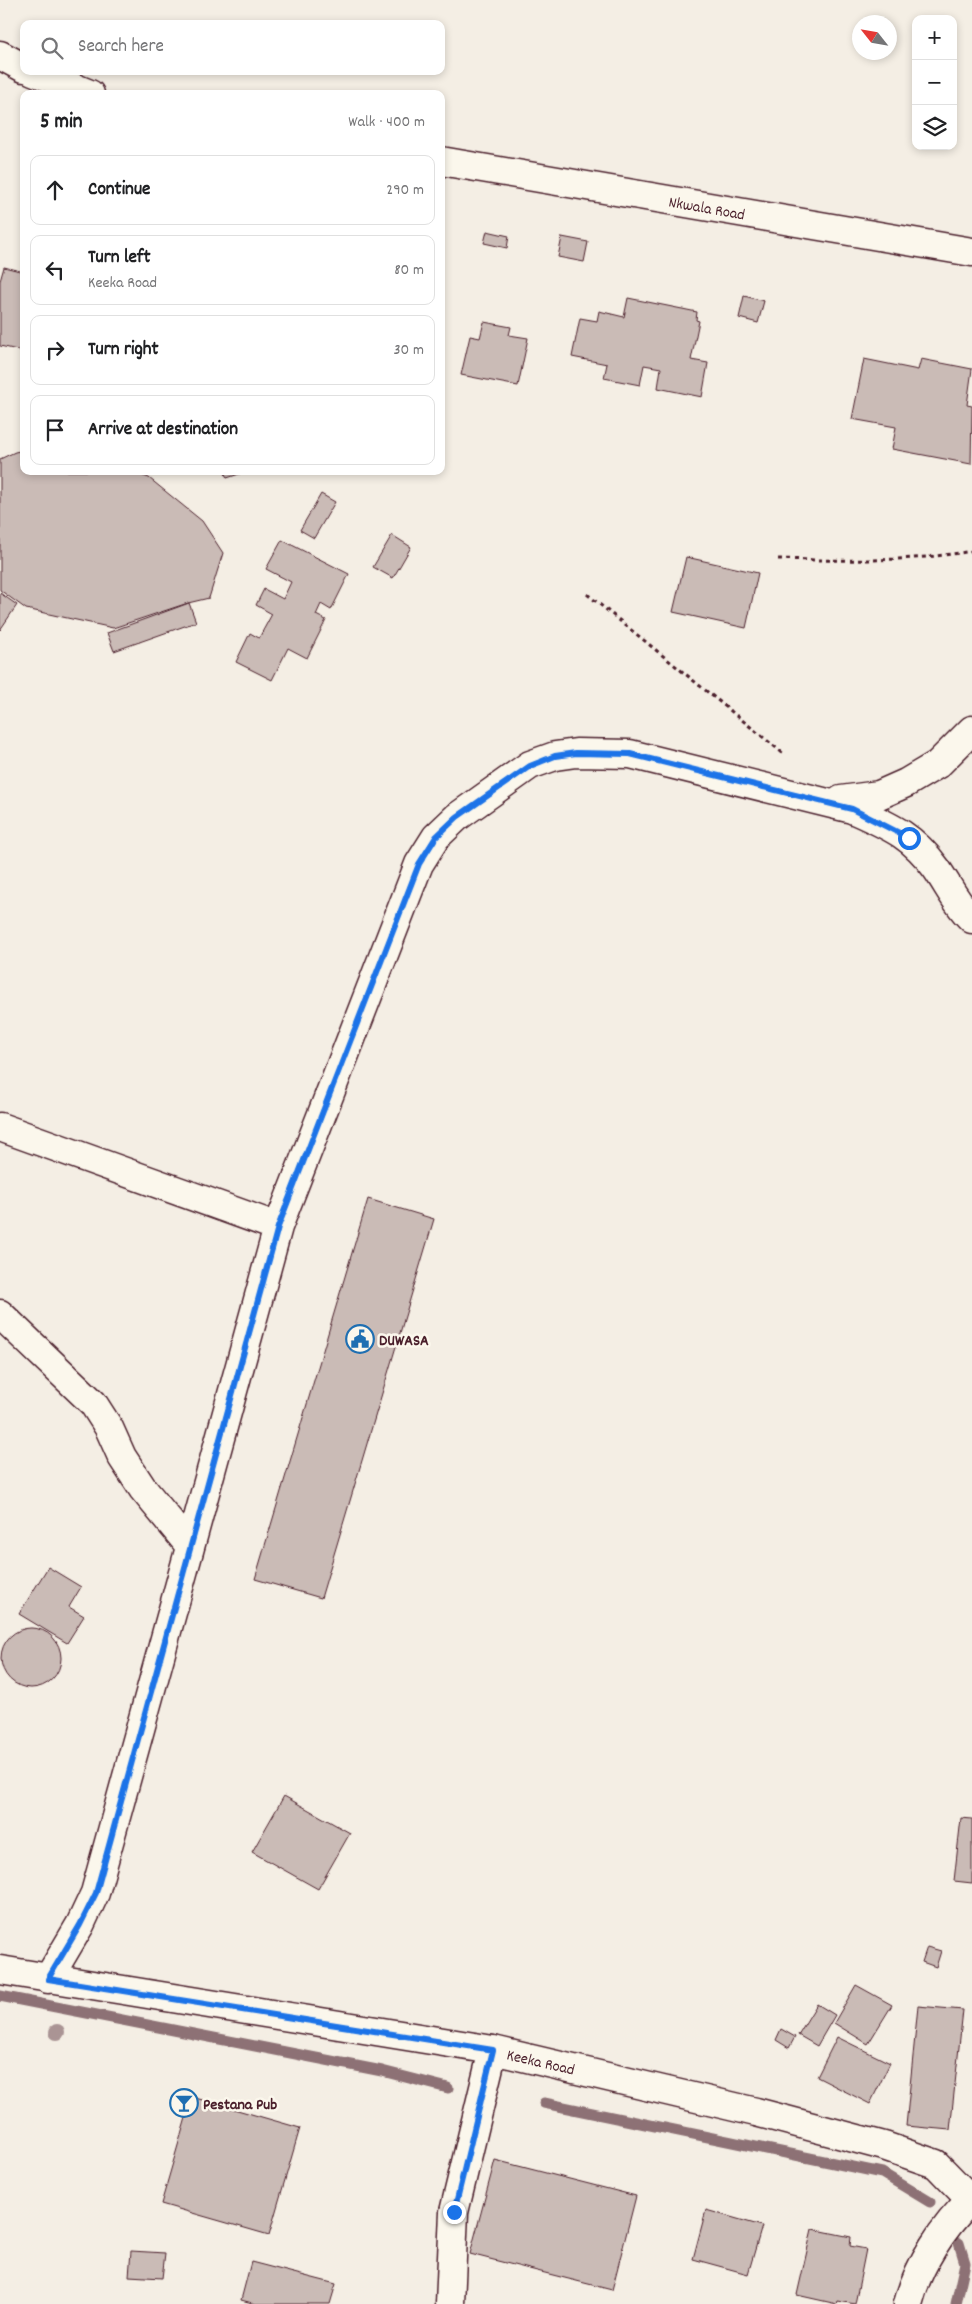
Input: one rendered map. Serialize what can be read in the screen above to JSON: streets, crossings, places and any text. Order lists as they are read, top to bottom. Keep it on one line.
{"streets":{"street":["Nkwala Road","Keeka Road"]},"places":{"public building":["DUWASA"],"bar":["Pestana Pub"]},"north":"top left","page":{"map_buttons":["+","−"],"search":"Search here","heading":["5 min","Walk · 400 m"],"list":[["Continue","290 m"],["Turn left","Keeka Road","80 m"],["Turn right","30 m"],"Arrive at destination"]}}
